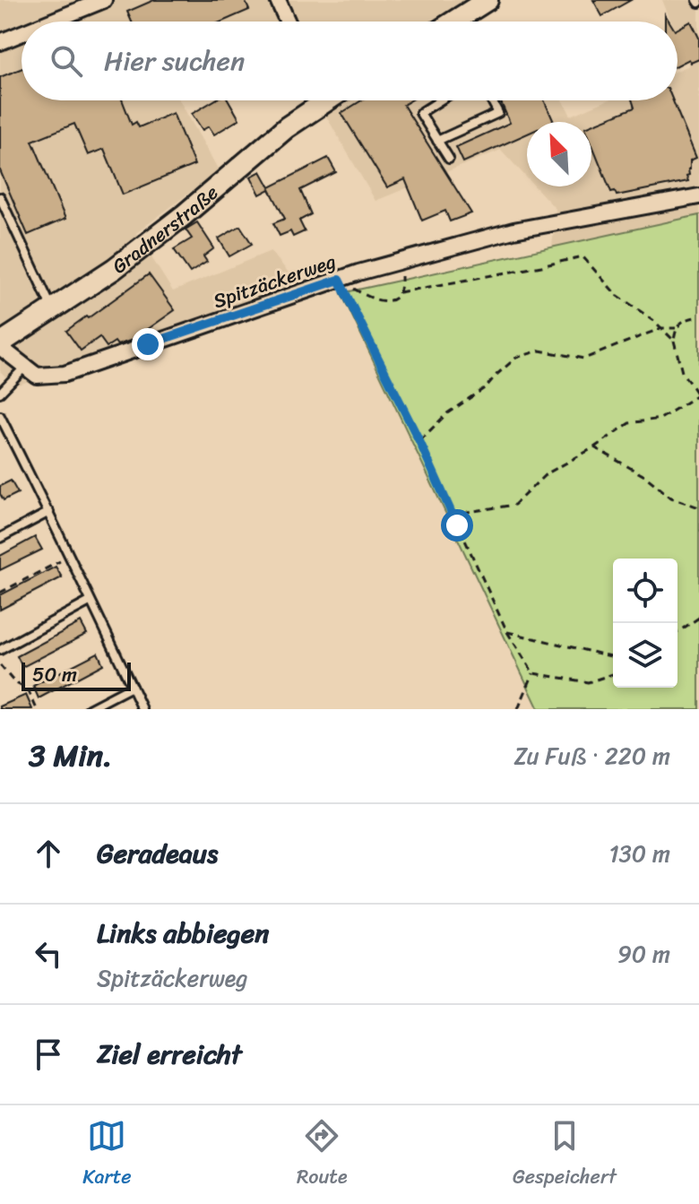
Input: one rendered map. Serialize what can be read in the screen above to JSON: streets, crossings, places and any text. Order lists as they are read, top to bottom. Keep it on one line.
{"streets":{"main road":["Gradnerstraße"],"street":["Spitzäckerweg"]},"crossings":[["Gradnerstraße","Spitzäckerweg"]],"scale_bar":"50 m","north":"top left","page":{"search":"Hier suchen","scale":"50 m","heading":["3 Min.","Zu Fuß · 220 m"],"list":[["Geradeaus","130 m"],["Links abbiegen","Spitzäckerweg","90 m"],"Ziel erreicht"],"nav":["Karte","Route","Gespeichert"]}}
